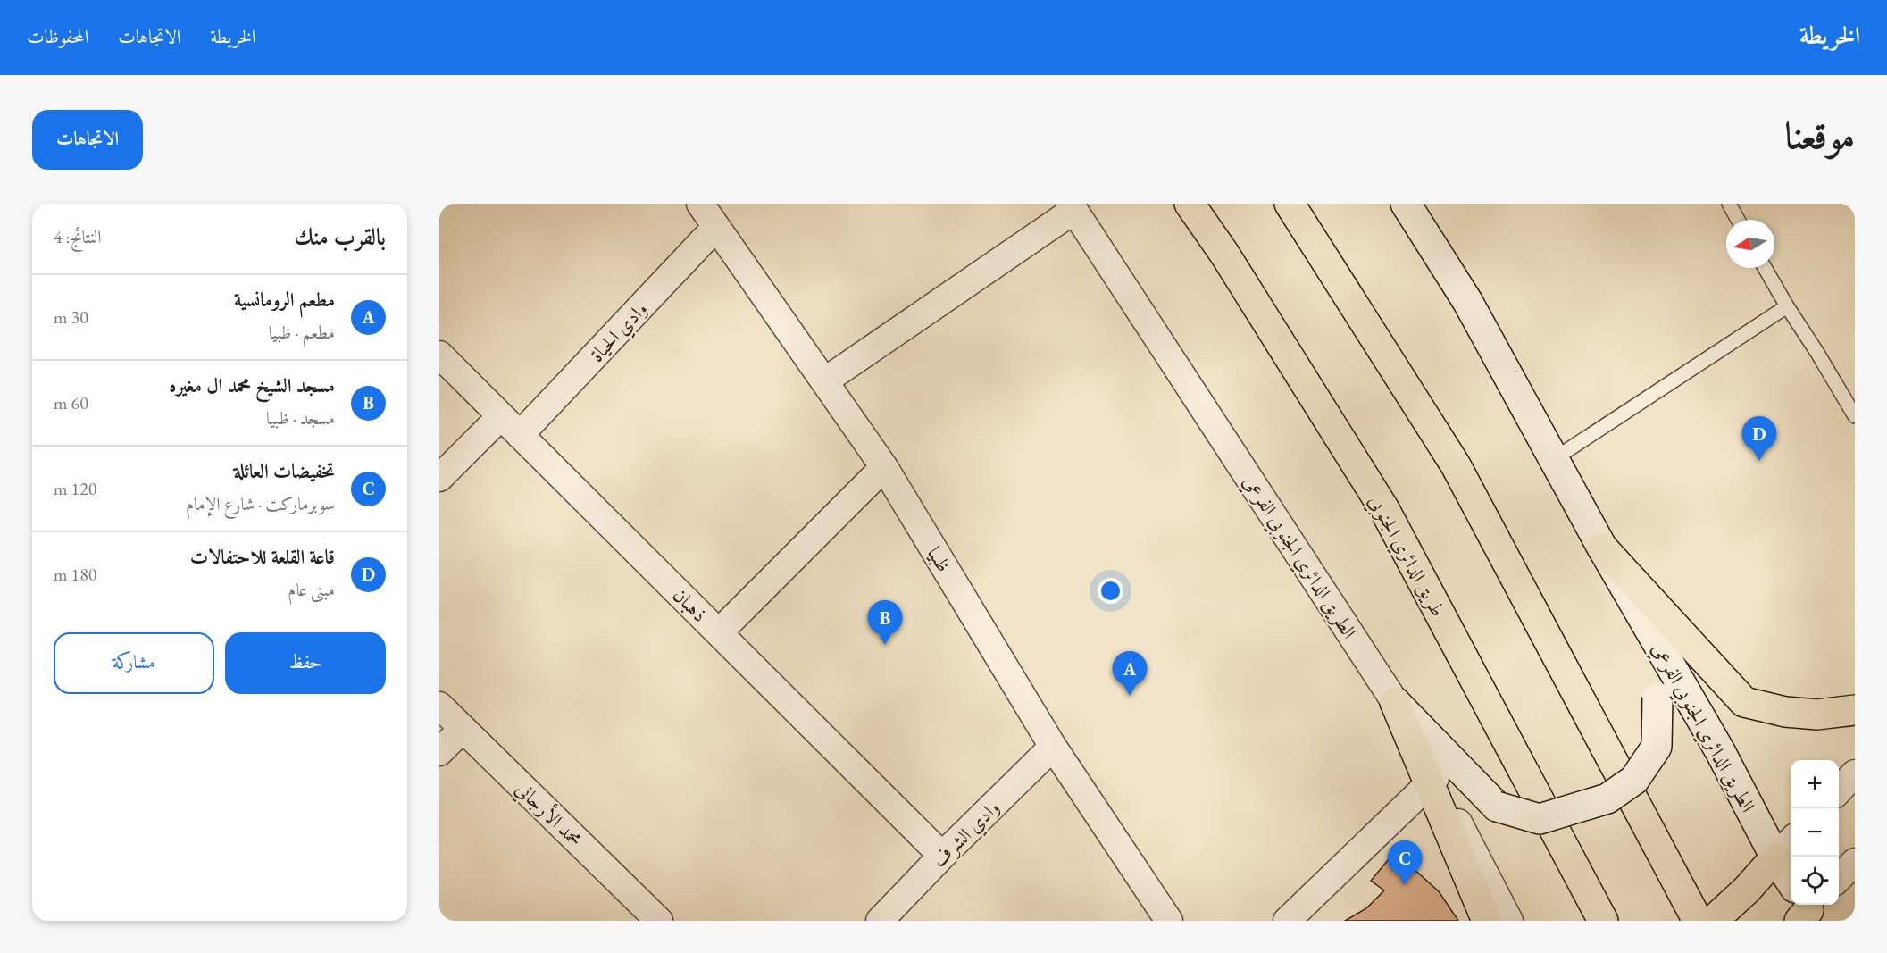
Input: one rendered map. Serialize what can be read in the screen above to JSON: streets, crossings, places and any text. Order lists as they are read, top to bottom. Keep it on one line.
{"streets":{"main road":["طريق الدائري الجنوبي","الطريق الدائري الجنوبي الفرعي"],"street":["وادي الحياة","ظبيا","ذهبان","محمد الأرجاني","وادي الشرف"]},"crossings":[["وادي الحياة","ظبيا"],["وادي الحياة","ذهبان"],["ظبيا","وادي الشرف"],["ذهبان","وادي الشرف"]],"north":"left","page":{"header":"الخريطة","nav":["الخريطة","الاتجاهات","المحفوظات"],"title":"موقعنا","buttons":["الاتجاهات",["حفظ","مشاركة"]],"heading":["بالقرب منك","النتائج: 4"],"list":[{"mark":"A","name":"مطعم الرومانسية","note":"مطعم · ظبيا","value":"30 m"},{"mark":"B","name":"مسجد الشيخ محمد ال مغيره","note":"مسجد · ظبيا","value":"60 m"},{"mark":"C","name":"تخفيضات العائلة","note":"سوبرماركت · شارع الإمام","value":"120 m"},{"mark":"D","name":"قاعة القلعة للاحتفالات","note":"مبنى عام","value":"180 m"}],"pins":["D","B","A","C"],"map_buttons":["+","−"]}}
